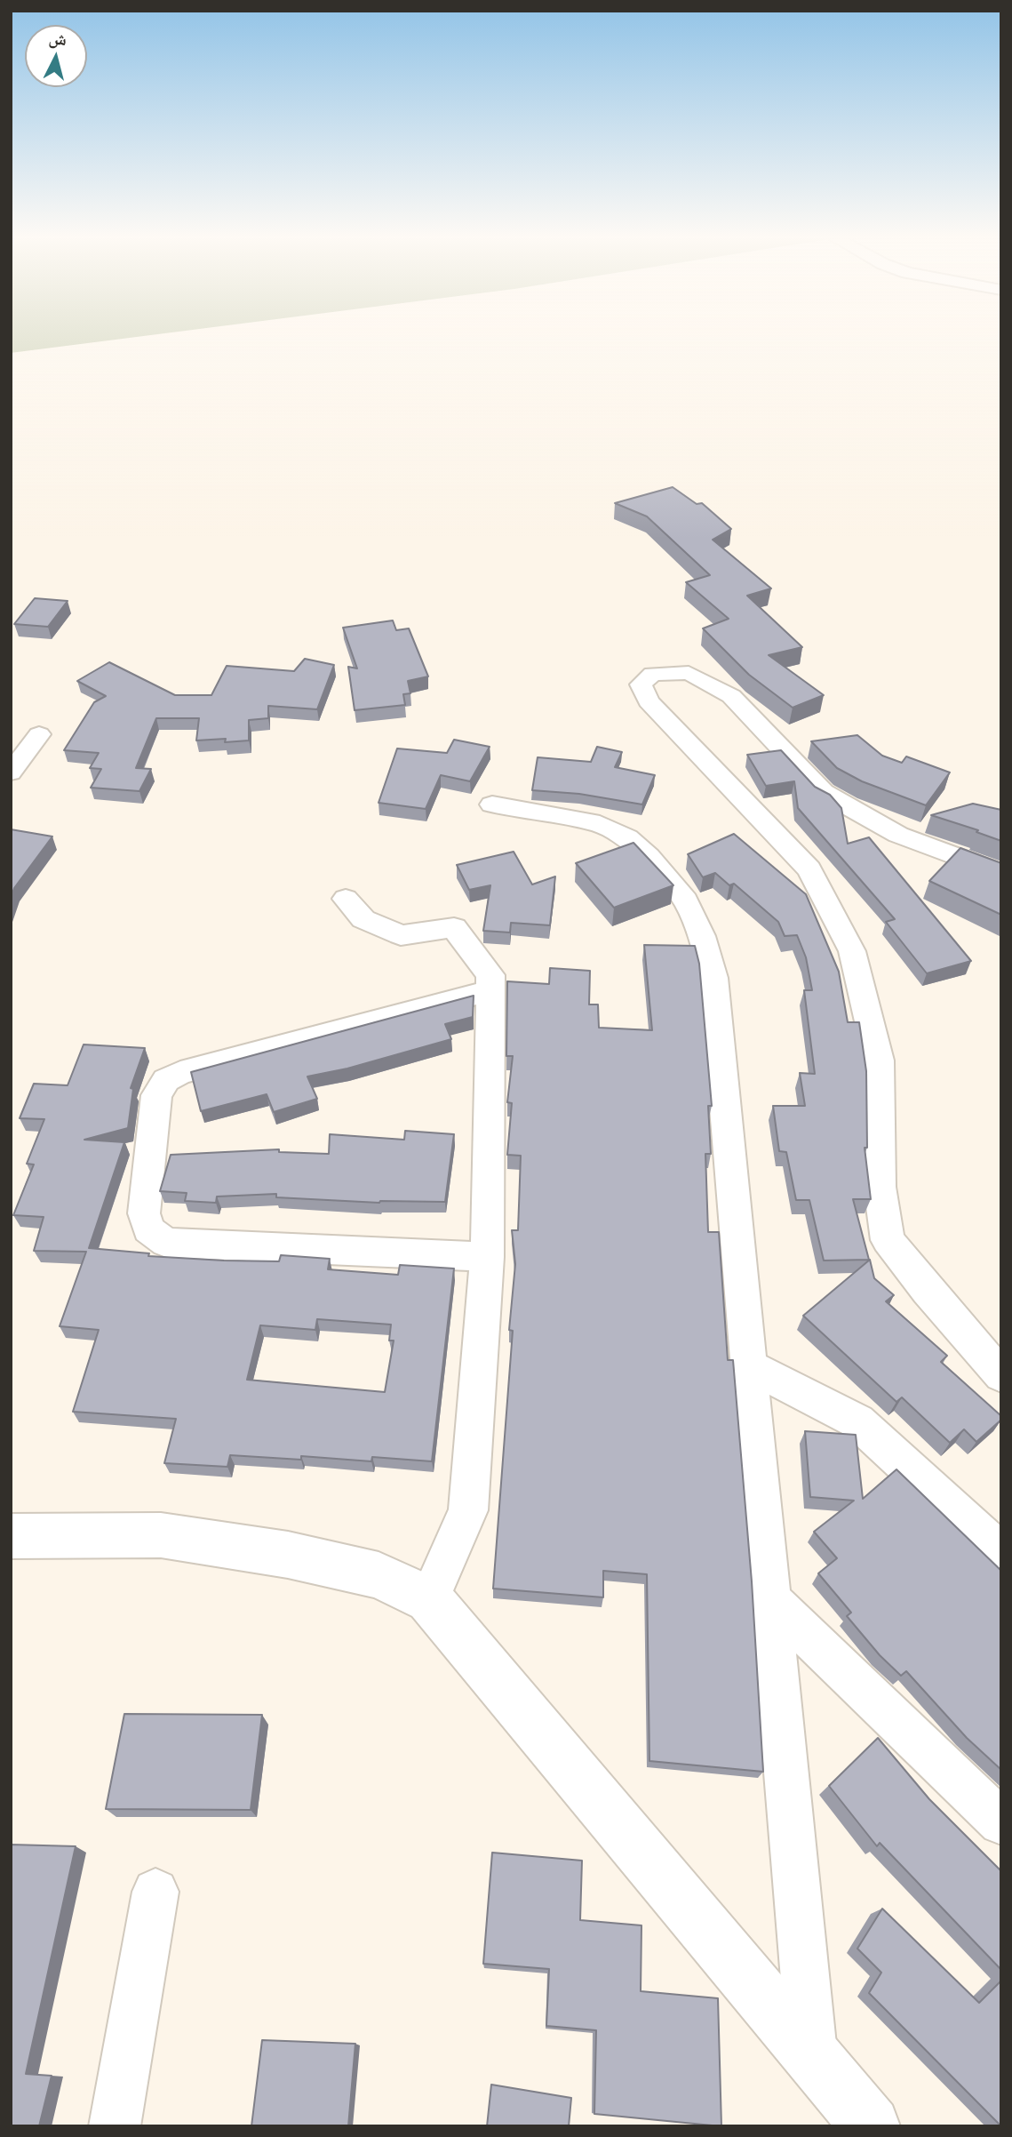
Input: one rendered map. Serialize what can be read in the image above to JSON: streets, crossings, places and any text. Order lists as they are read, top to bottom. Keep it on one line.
{"north":"top"}
